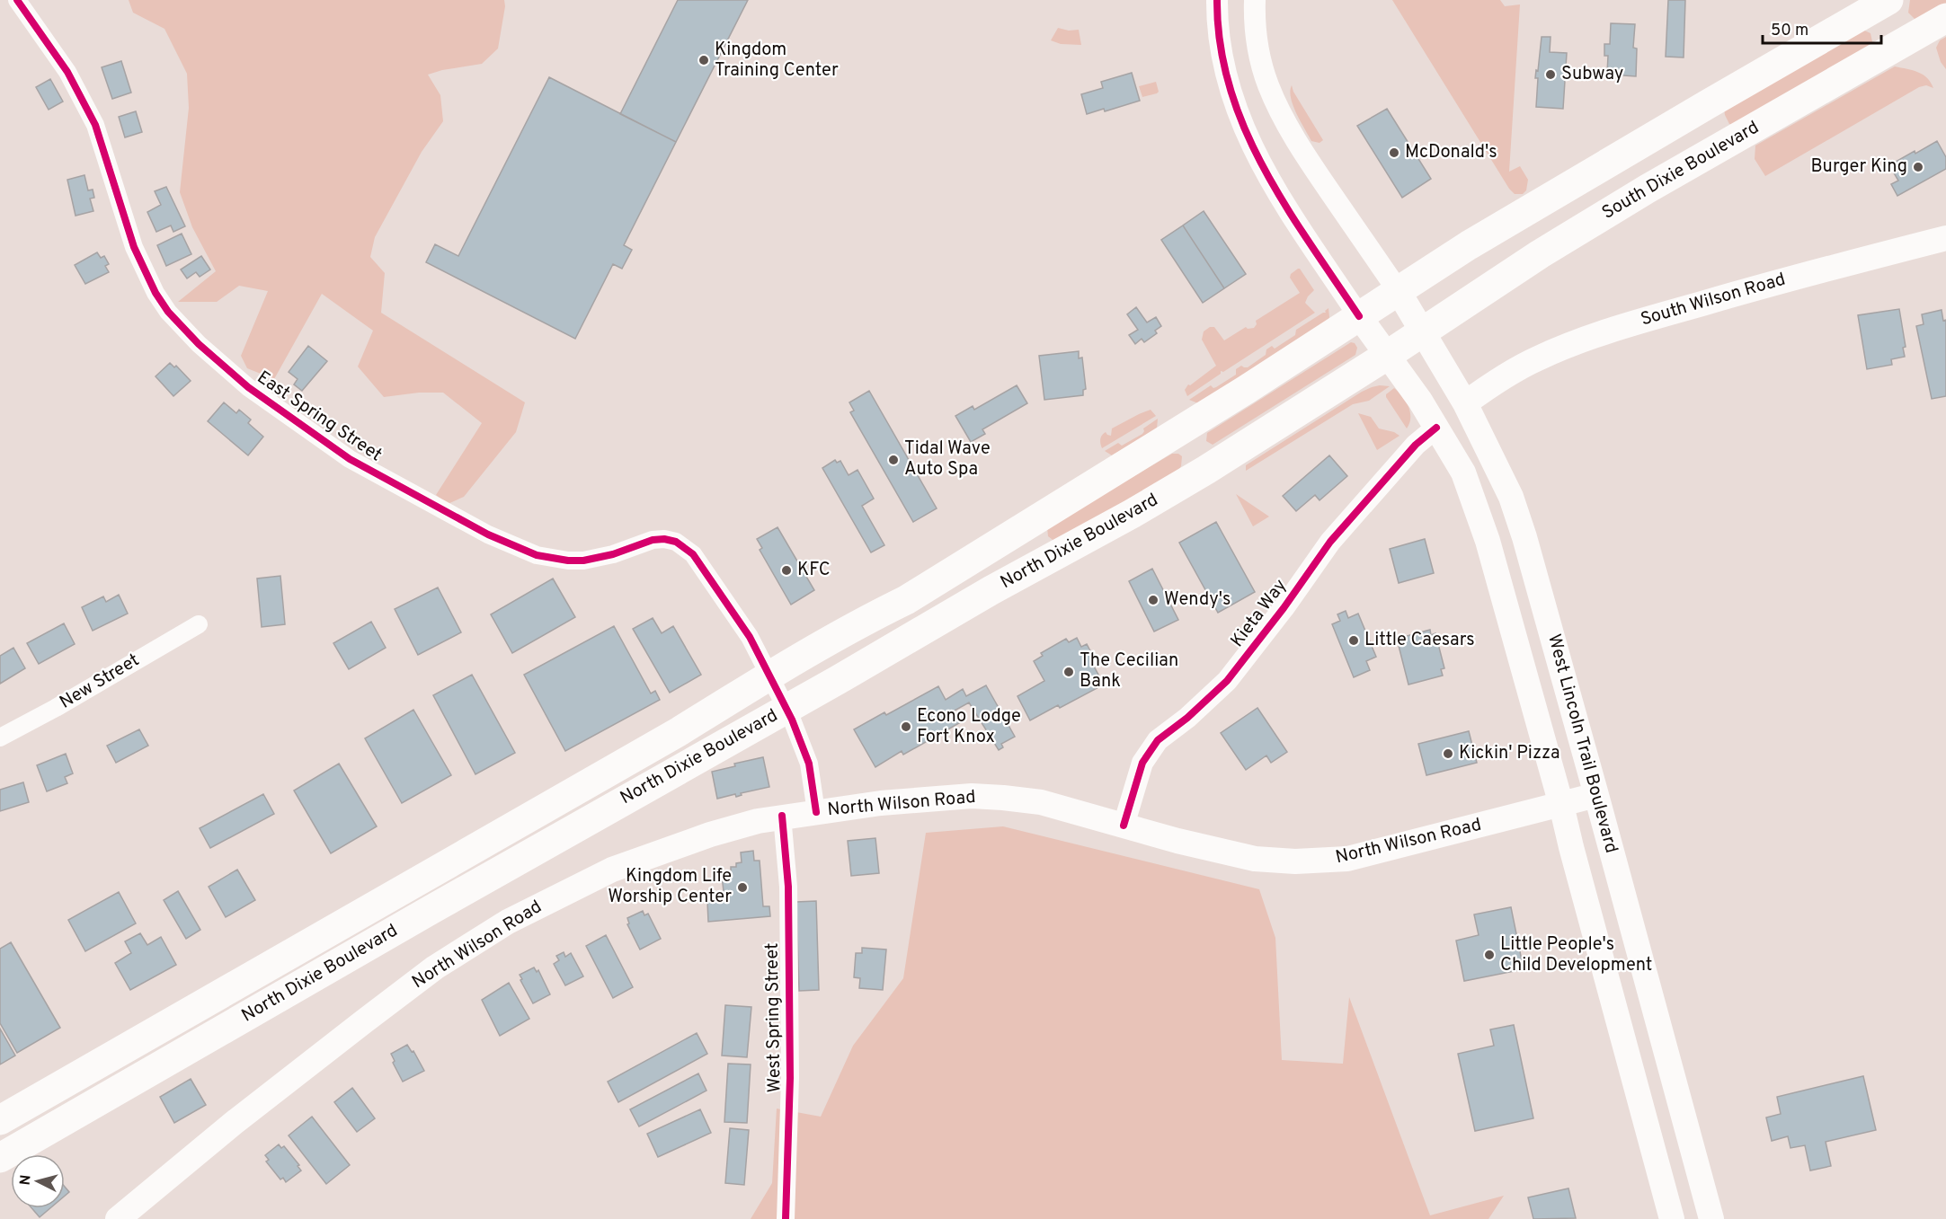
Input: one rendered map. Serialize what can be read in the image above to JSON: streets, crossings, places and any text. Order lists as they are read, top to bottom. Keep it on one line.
{"streets":{"highway":["South Dixie Boulevard","North Dixie Boulevard"],"main road":["South Wilson Road","West Lincoln Trail Boulevard","North Wilson Road"],"street":["East Spring Street","Kieta Way","New Street","West Spring Street"]},"crossings":[["South Dixie Boulevard","North Dixie Boulevard"],["South Dixie Boulevard","West Lincoln Trail Boulevard"],["South Wilson Road","West Lincoln Trail Boulevard"],["East Spring Street","North Dixie Boulevard"],["North Dixie Boulevard","West Lincoln Trail Boulevard"],["Kieta Way","West Lincoln Trail Boulevard"],["Kieta Way","North Wilson Road"],["West Lincoln Trail Boulevard","North Wilson Road"],["North Wilson Road","West Spring Street"]],"places":["Kingdom Training Center","Subway","McDonald's","Burger King","Tidal Wave Auto Spa","KFC","Wendy's","Little Caesars","The Cecilian Bank","Econo Lodge Fort Knox","Kickin' Pizza","Kingdom Life Worship Center","Little People's Child Development"],"scale_bar":"50 m","north":"left"}
